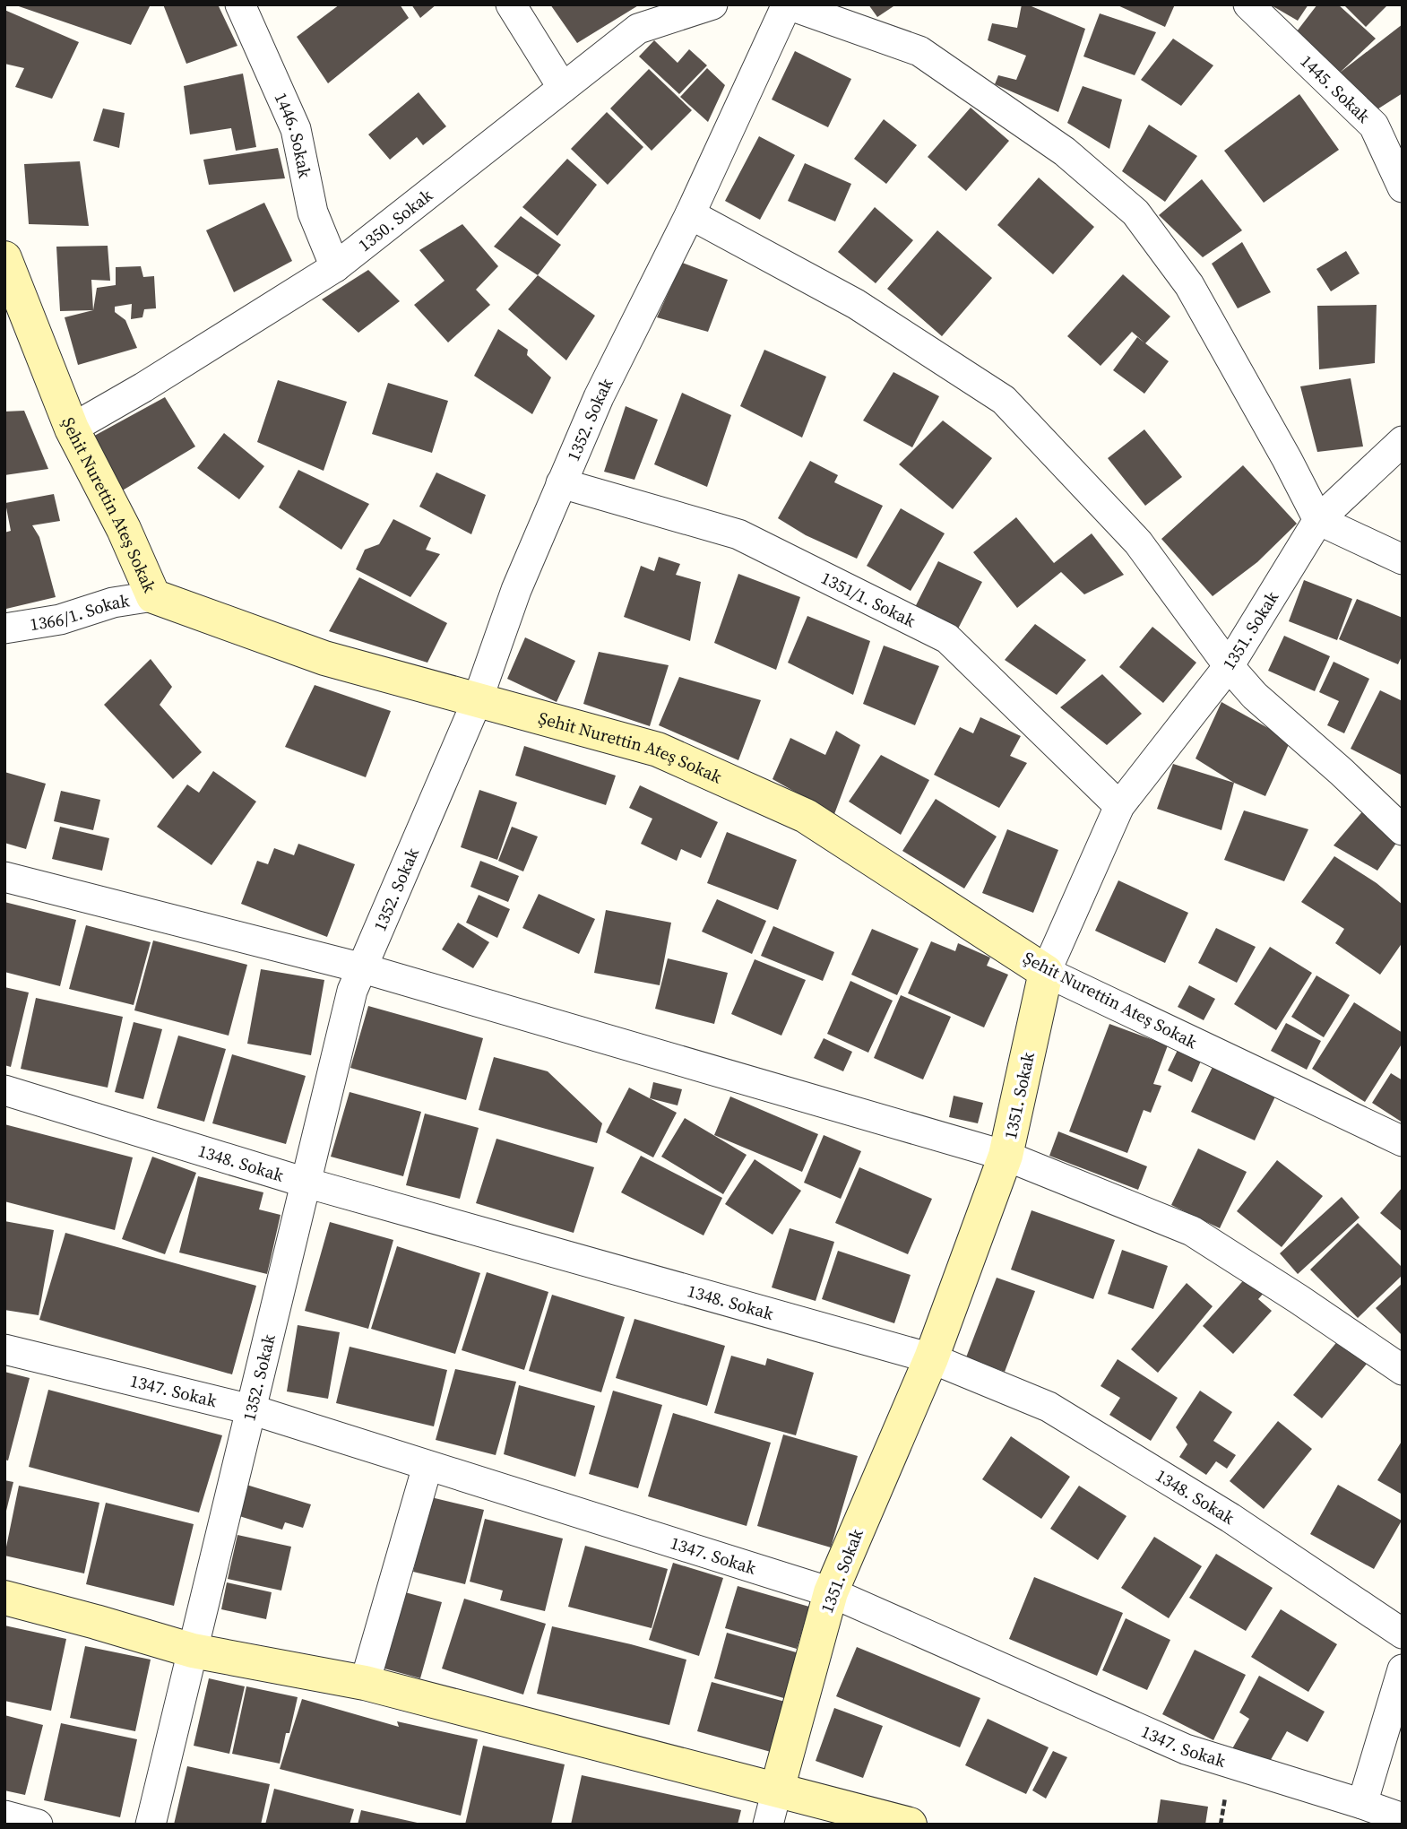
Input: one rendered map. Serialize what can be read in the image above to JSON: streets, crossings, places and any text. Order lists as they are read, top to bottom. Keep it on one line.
{"streets":{"street":["1445. Sokak","1446. Sokak","1350. Sokak","1352. Sokak","Şehit Nurettin Ateş Sokak","1351/1. Sokak","1366/1. Sokak","1351. Sokak","1348. Sokak","1347. Sokak"]},"crossings":[["1446. Sokak","1350. Sokak"],["1350. Sokak","Şehit Nurettin Ateş Sokak"],["1352. Sokak","Şehit Nurettin Ateş Sokak"],["1352. Sokak","1351/1. Sokak"],["1352. Sokak","1348. Sokak"],["1352. Sokak","1347. Sokak"],["Şehit Nurettin Ateş Sokak","1366/1. Sokak"],["Şehit Nurettin Ateş Sokak","1351. Sokak"],["1351/1. Sokak","1351. Sokak"],["1351. Sokak","1348. Sokak"],["1351. Sokak","1347. Sokak"]]}
